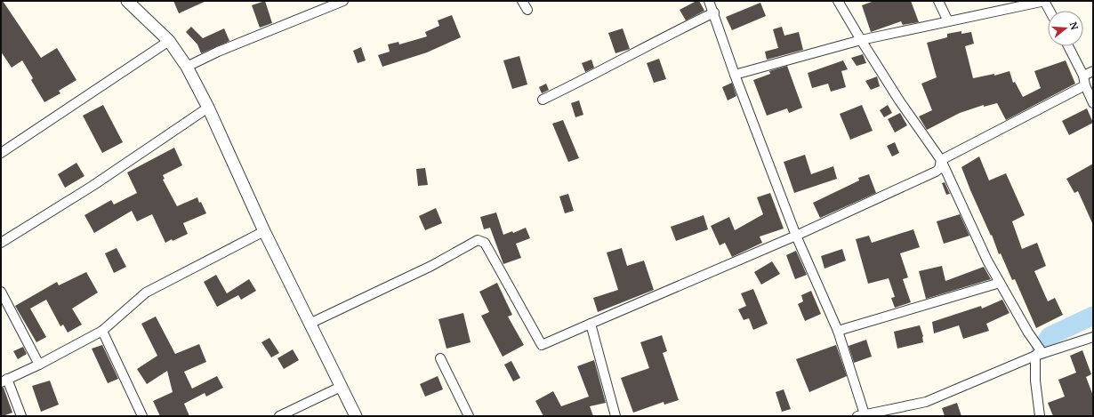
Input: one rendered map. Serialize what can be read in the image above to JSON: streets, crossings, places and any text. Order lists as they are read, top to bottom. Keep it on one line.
{"north":"right"}
